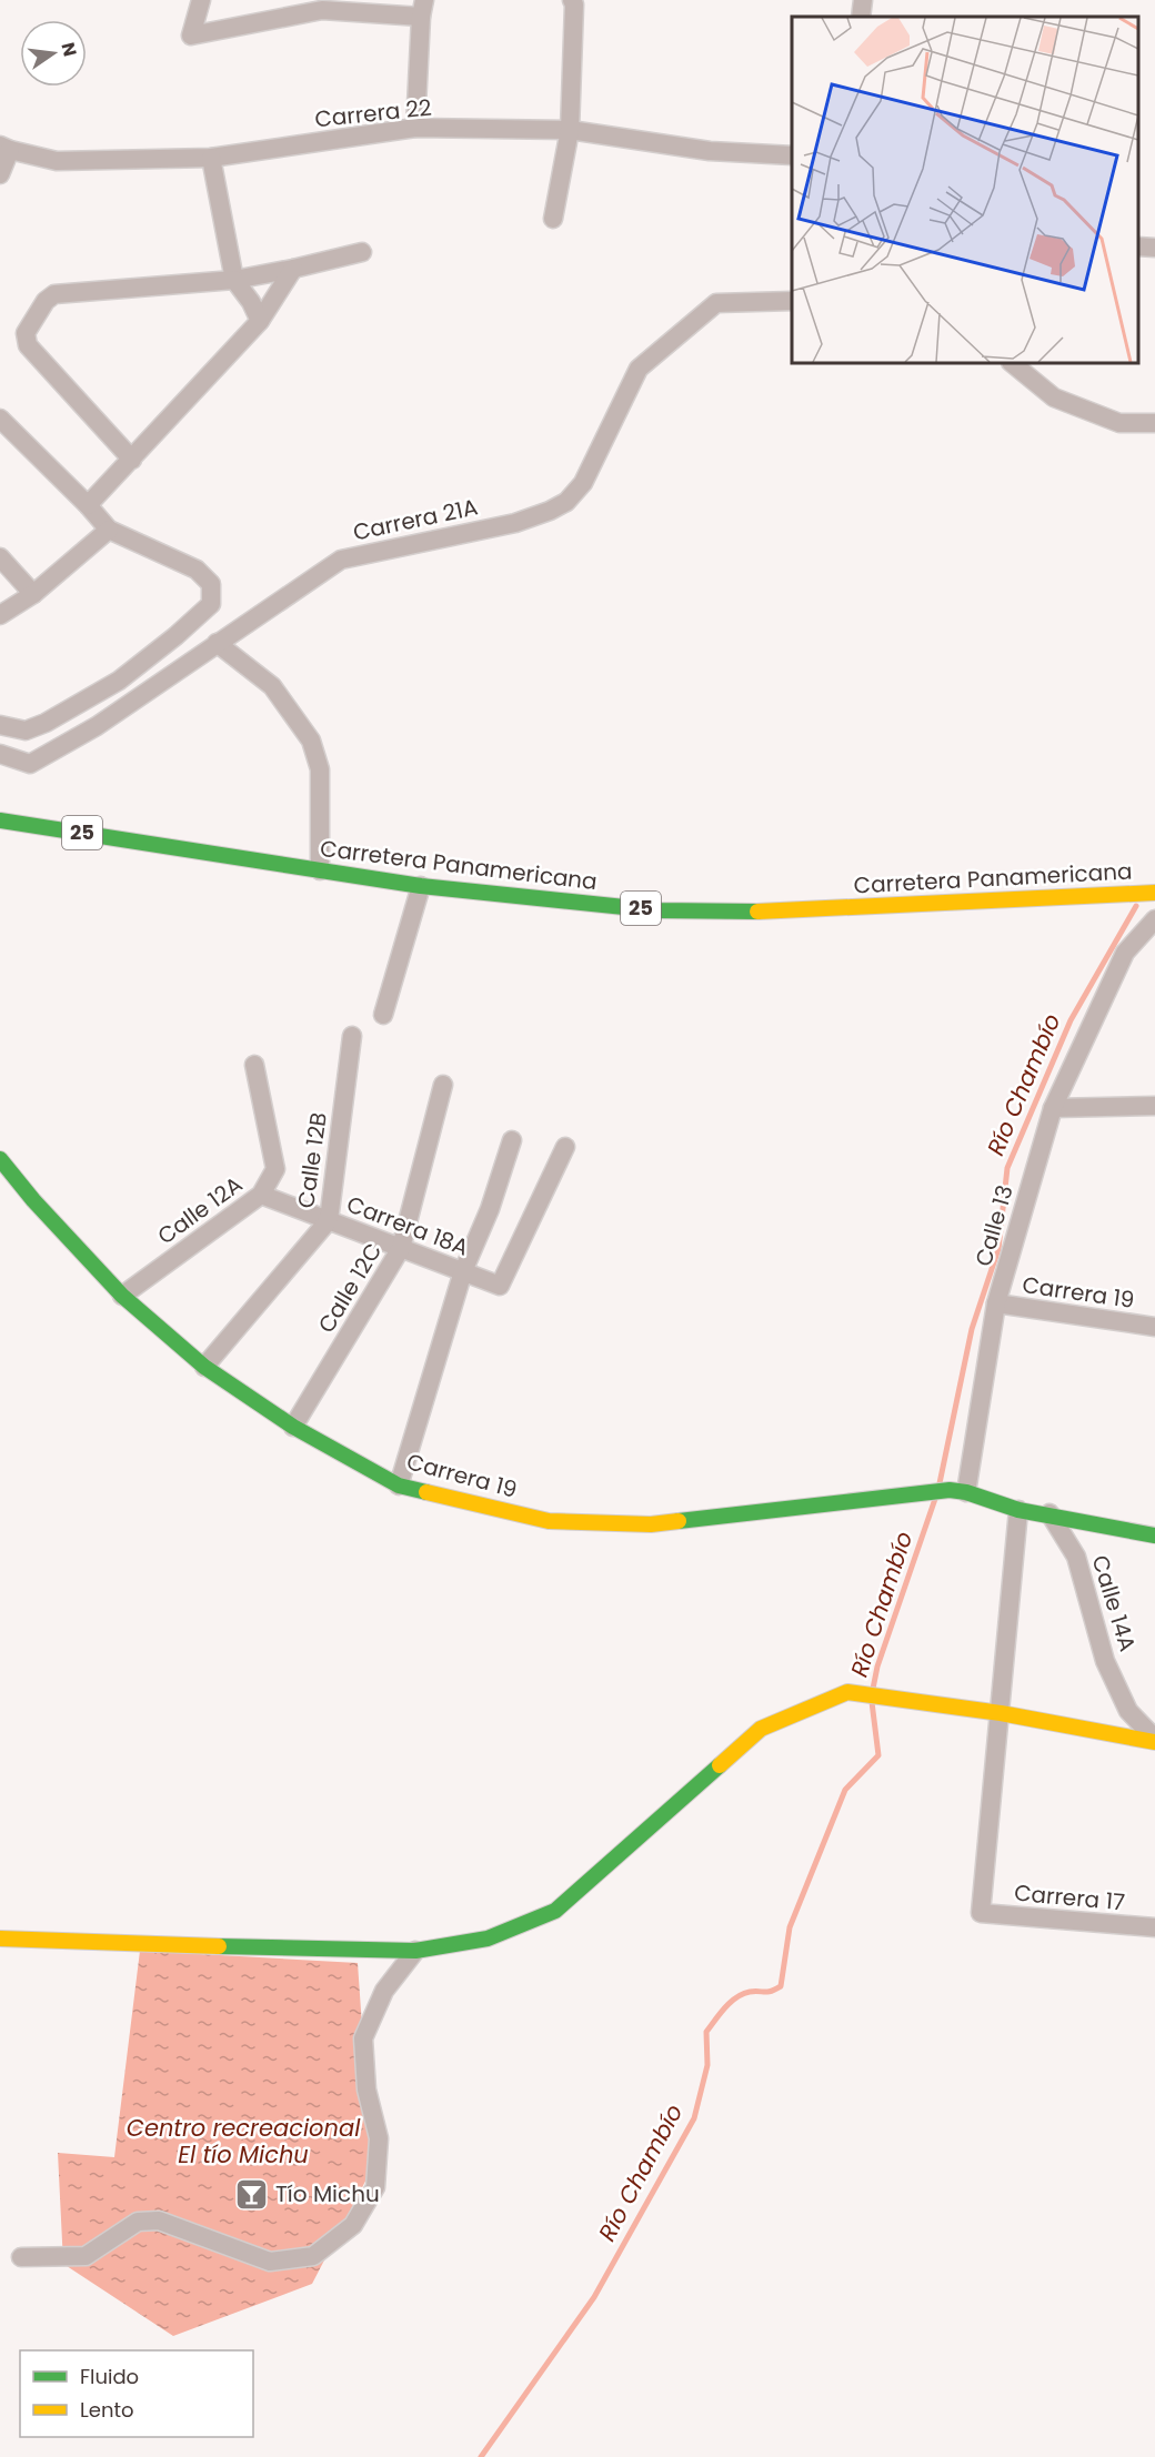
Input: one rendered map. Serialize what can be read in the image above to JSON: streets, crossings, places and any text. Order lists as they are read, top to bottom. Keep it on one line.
{"streets":{"main road":["25","Carretera Panamericana","Carrera 19"],"street":["Carrera 22","Carrera 21A","Calle 12B","Calle 12A","Carrera 18A","Calle 13","Calle 12C","Calle 14A","Carrera 17"]},"crossings":[["Calle 12B","Carrera 18A"],["Calle 12B","Carrera 19"],["Calle 12A","Carrera 18A"],["Calle 12A","Carrera 19"],["Carrera 18A","Calle 12C"],["Calle 13","Carrera 19"],["Calle 12C","Carrera 19"]],"water":["Río Chambío","Centro recreacional El tío Michu"],"places":{"bar":["Tío Michu"]},"legend":["Fluido","Lento"],"north":"right"}
